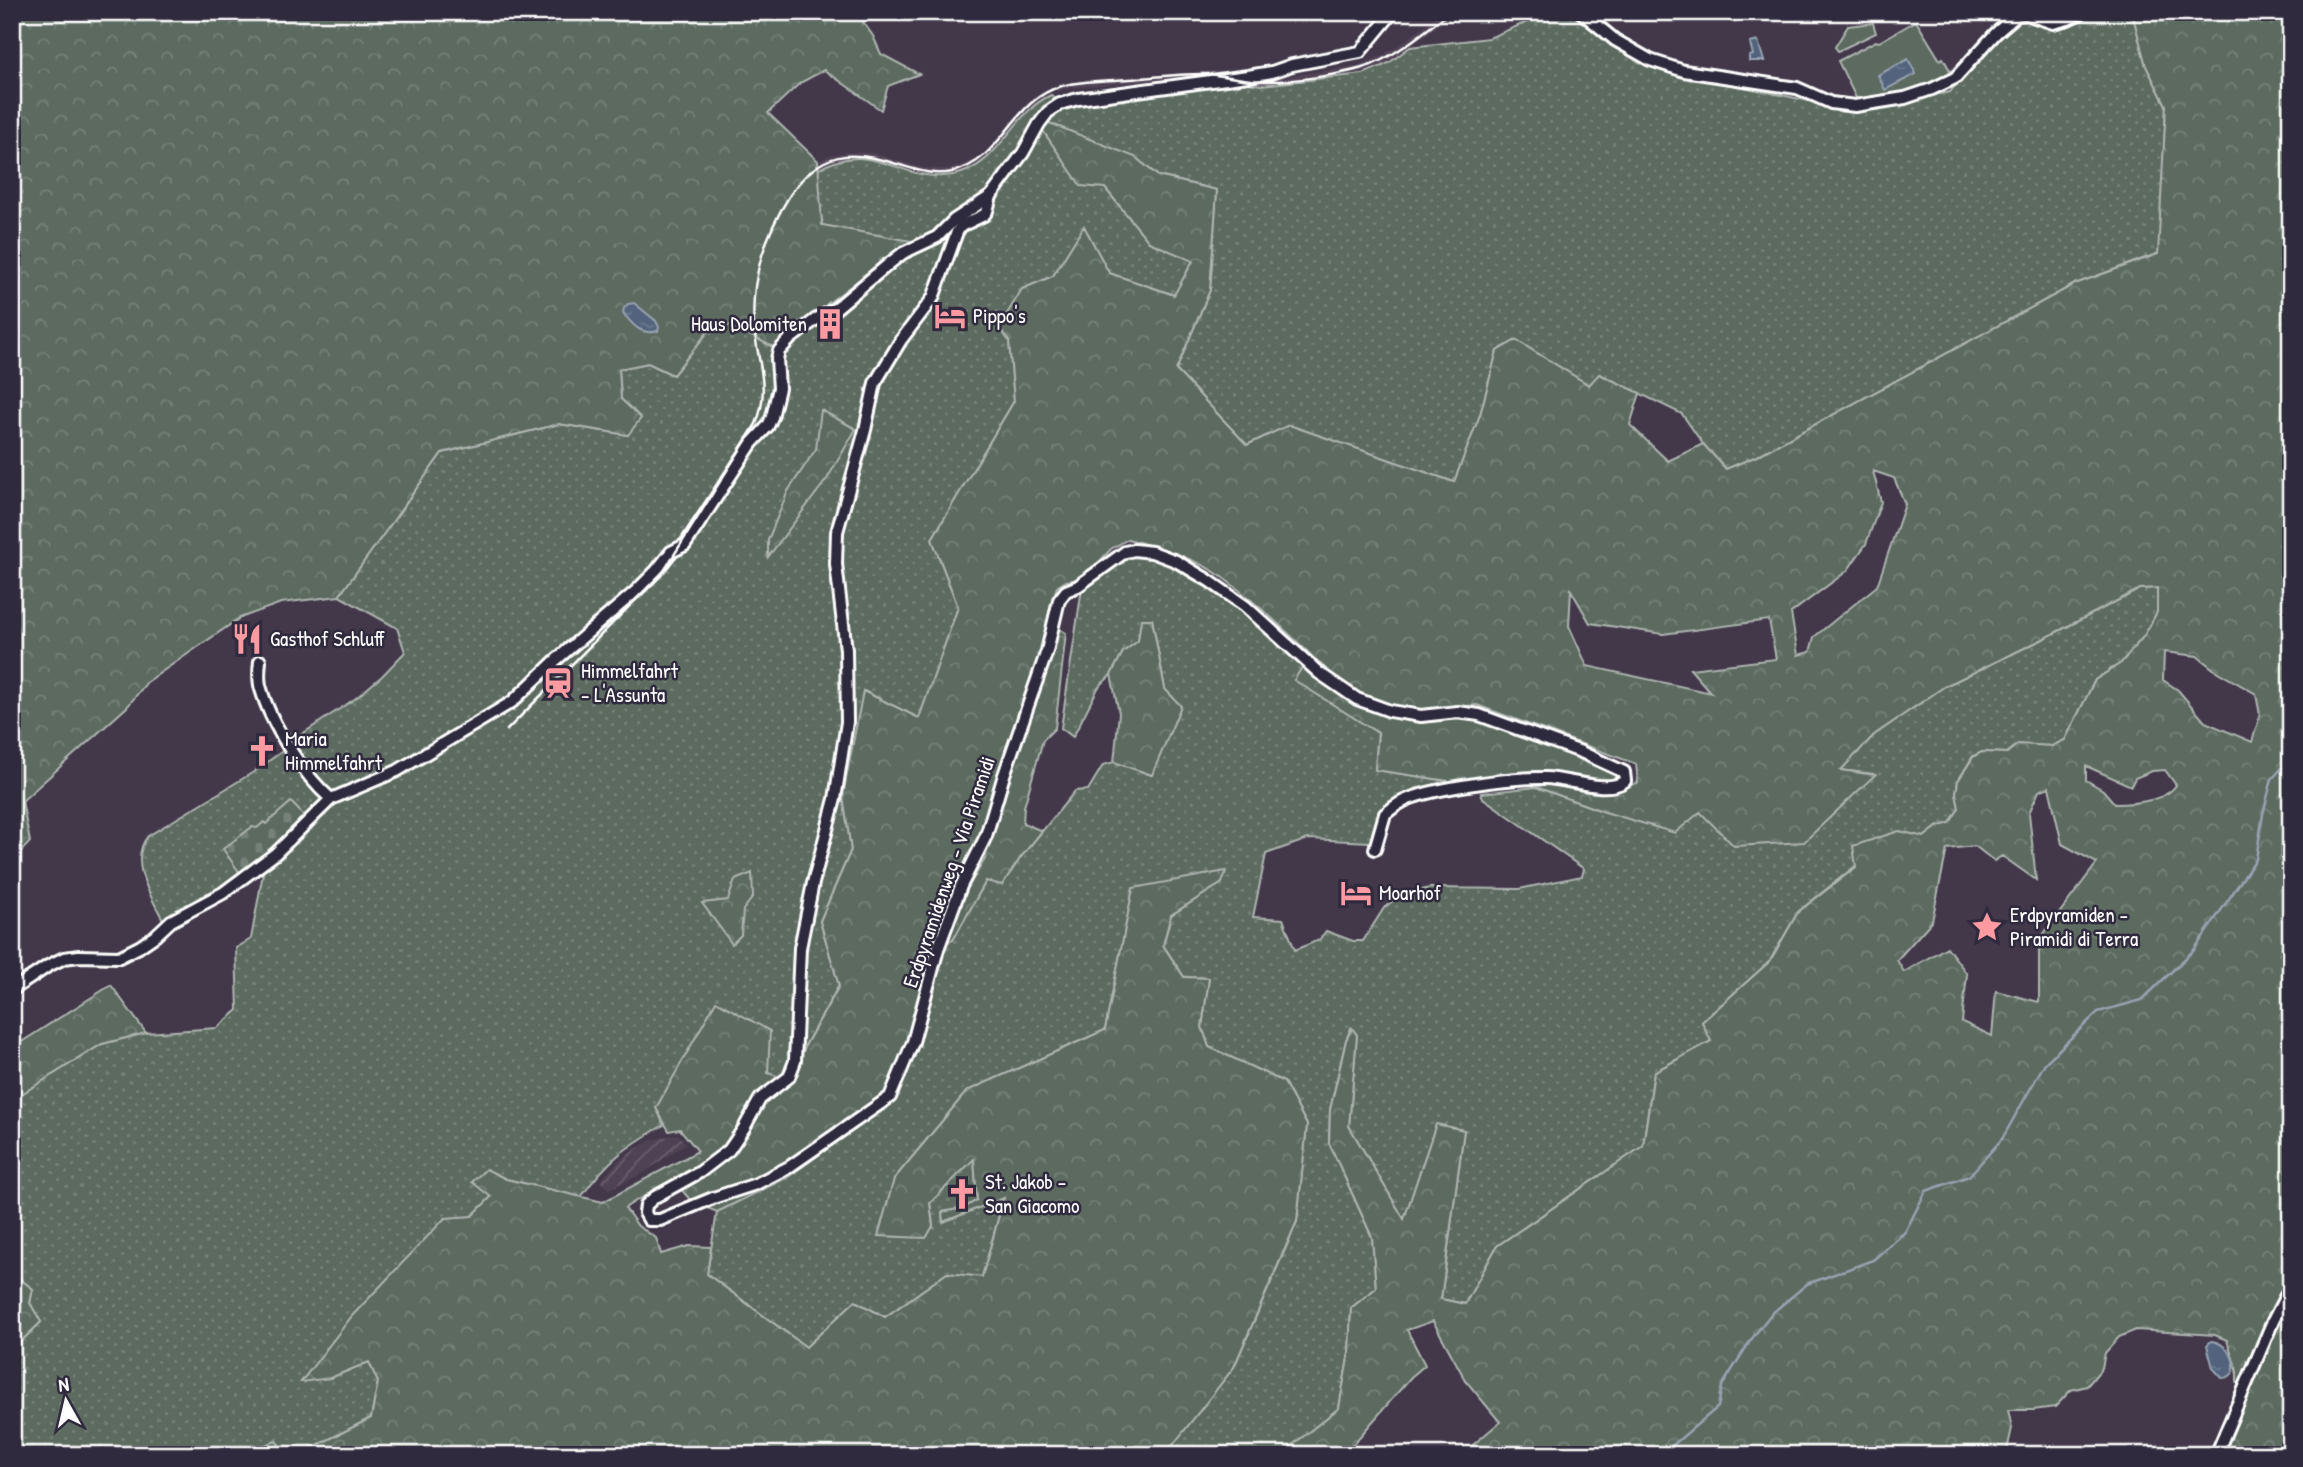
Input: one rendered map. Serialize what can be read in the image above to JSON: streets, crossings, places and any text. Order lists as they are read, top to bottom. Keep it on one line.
{"streets":{"street":["Erdpyramidenweg - Via Piramidi"]},"places":{"hotel":["Pippo's","Moarhof"],"building":["Haus Dolomiten"],"restaurant":["Gasthof Schluff"],"station":["Himmelfahrt - L'Assunta"],"church":["Maria Himmelfahrt","St. Jakob - San Giacomo"],"place":["Erdpyramiden - Piramidi di Terra"]},"north":"top"}
